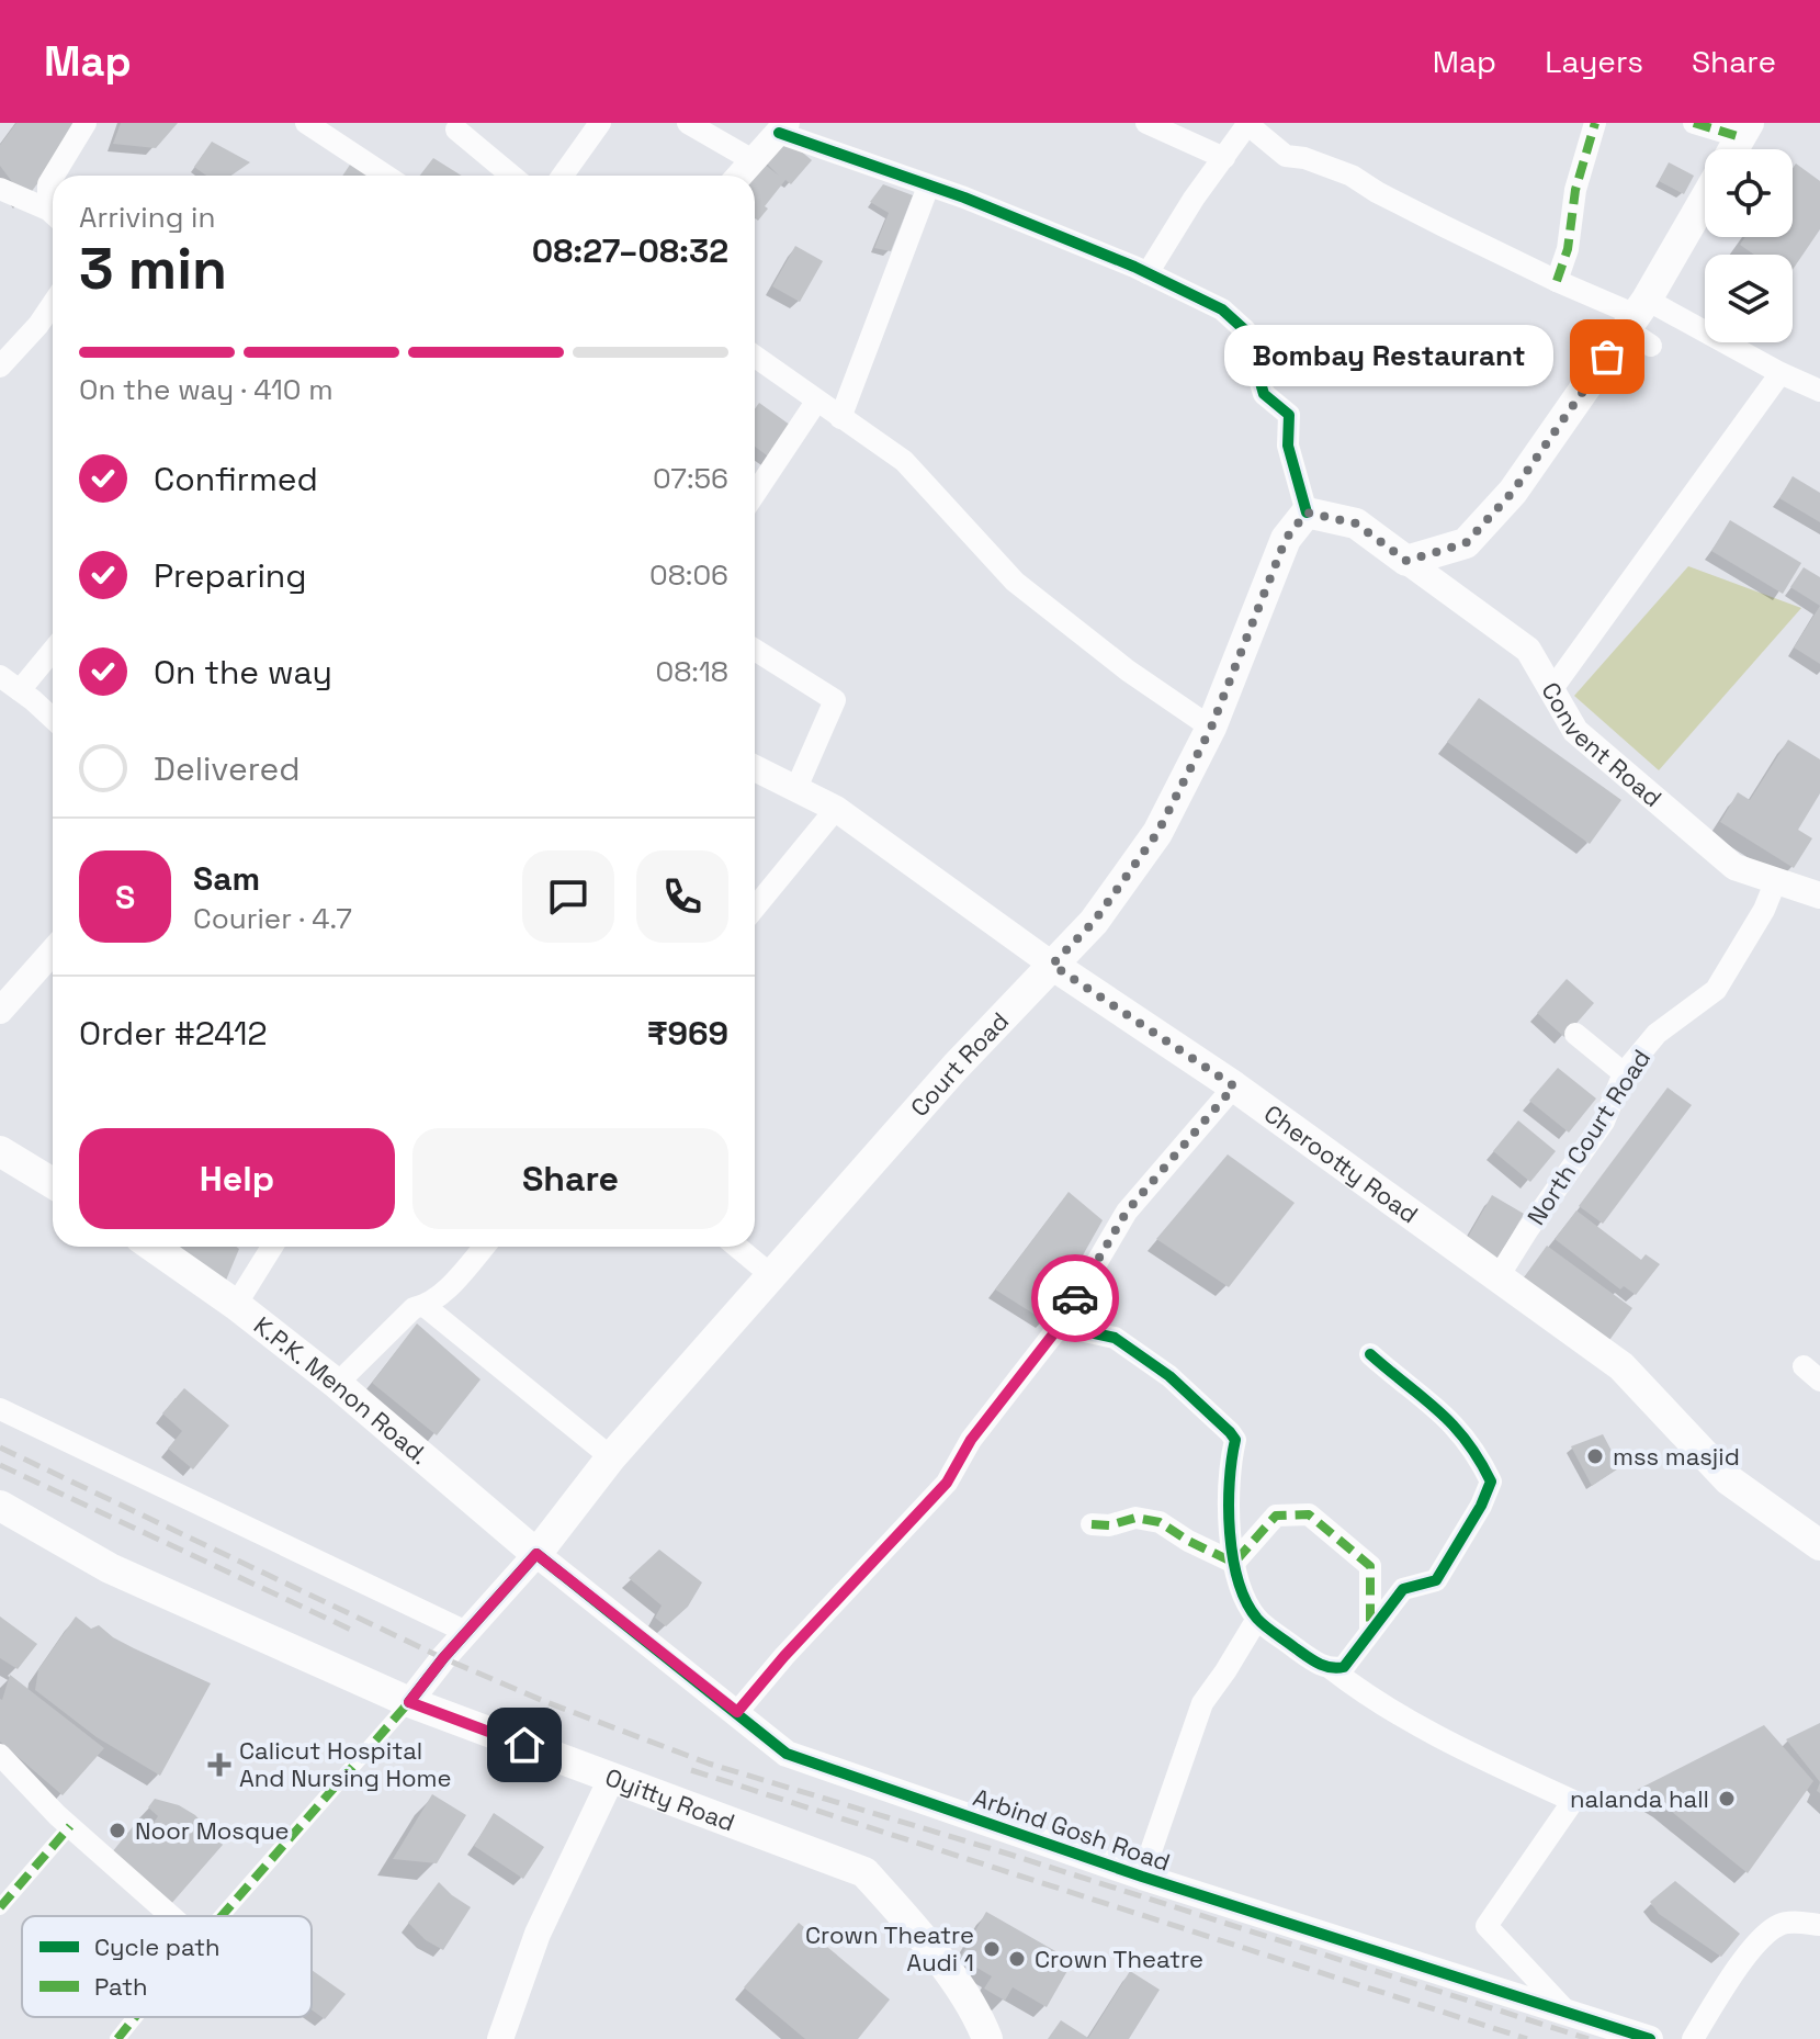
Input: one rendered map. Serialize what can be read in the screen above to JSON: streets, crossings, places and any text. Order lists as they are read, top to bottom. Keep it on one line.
{"streets":{"main road":["Court Road","Cherootty Road","K.P.K. Menon Road.","Oyitty Road"],"street":["Convent Road","North Court Road","Arbind Gosh Road"]},"crossings":[["Convent Road","North Court Road"],["Court Road","Cherootty Road"],["Court Road","K.P.K. Menon Road."],["Court Road","Oyitty Road"],["Court Road","Arbind Gosh Road"],["North Court Road","Cherootty Road"],["K.P.K. Menon Road.","Arbind Gosh Road"]],"places":{"other":["Bombay Restaurant","mss masjid","nalanda hall","Noor Mosque","Crown Theatre Audi 1","Crown Theatre"],"health":["Calicut Hospital And Nursing Home"]},"legend":["Cycle path","Path"],"page":{"header":"Map","nav":["Map","Layers","Share"],"heading":["3 min","Arriving in","08:27–08:32"],"panel":["Sam","Courier · 4.7","Order #2412","₹969"],"bubble":"Bombay Restaurant","bar":"On the way · 410 m","list":[["Confirmed","07:56"],["Preparing","08:06"],["On the way","08:18"],"Delivered"],"round":"S","buttons":["Help","Share"]}}
